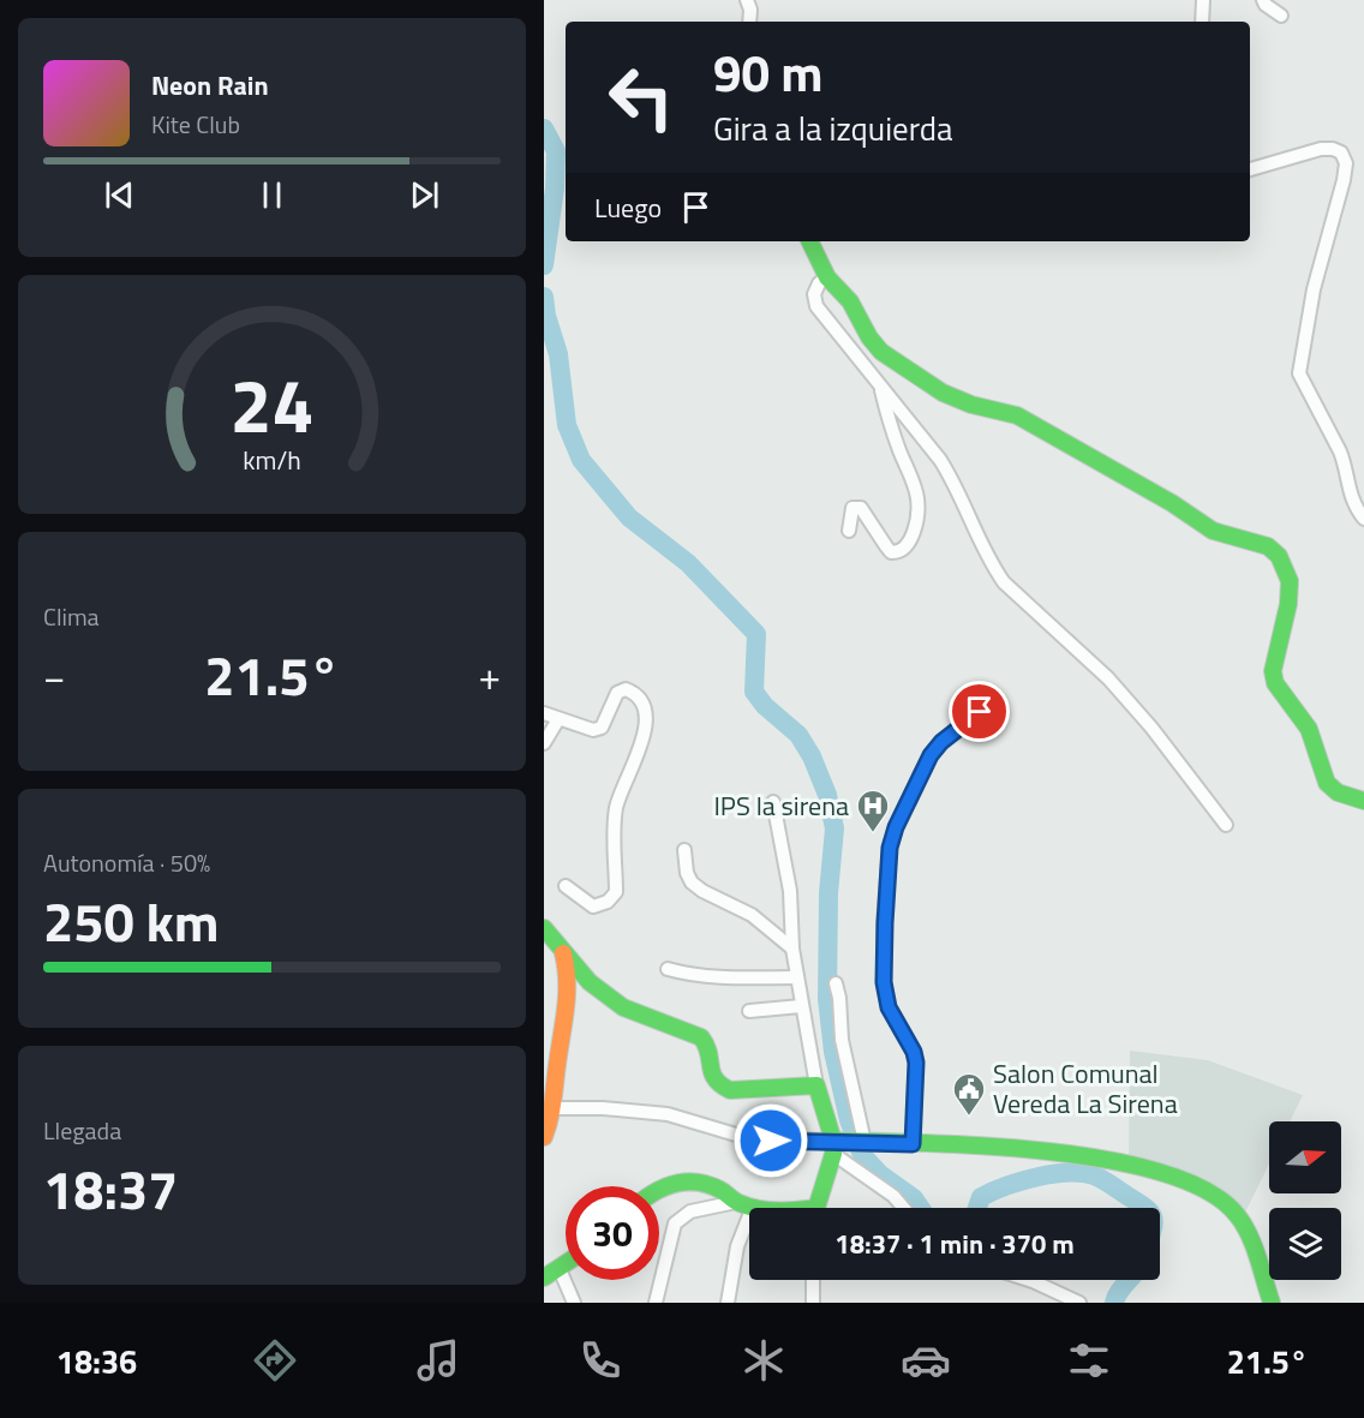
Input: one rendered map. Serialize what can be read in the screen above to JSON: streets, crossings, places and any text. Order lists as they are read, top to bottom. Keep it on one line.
{"places":{"hospital":["IPS la sirena"],"public building":["Salon Comunal Vereda La Sirena"]},"north":"right","page":{"turn":["90 m","Gira a la izquierda"],"song":["Neon Rain","Kite Club"],"then":"Luego","tile":["Clima",["Autonomía · 50%","250 km"],["Llegada","18:37"]],"heat":["−","21.5°","+"],"limit":"30","trip":"18:37 · 1 min · 370 m","tabs":["18:36","21.5°"],"gauge":["24","km/h"]}}
